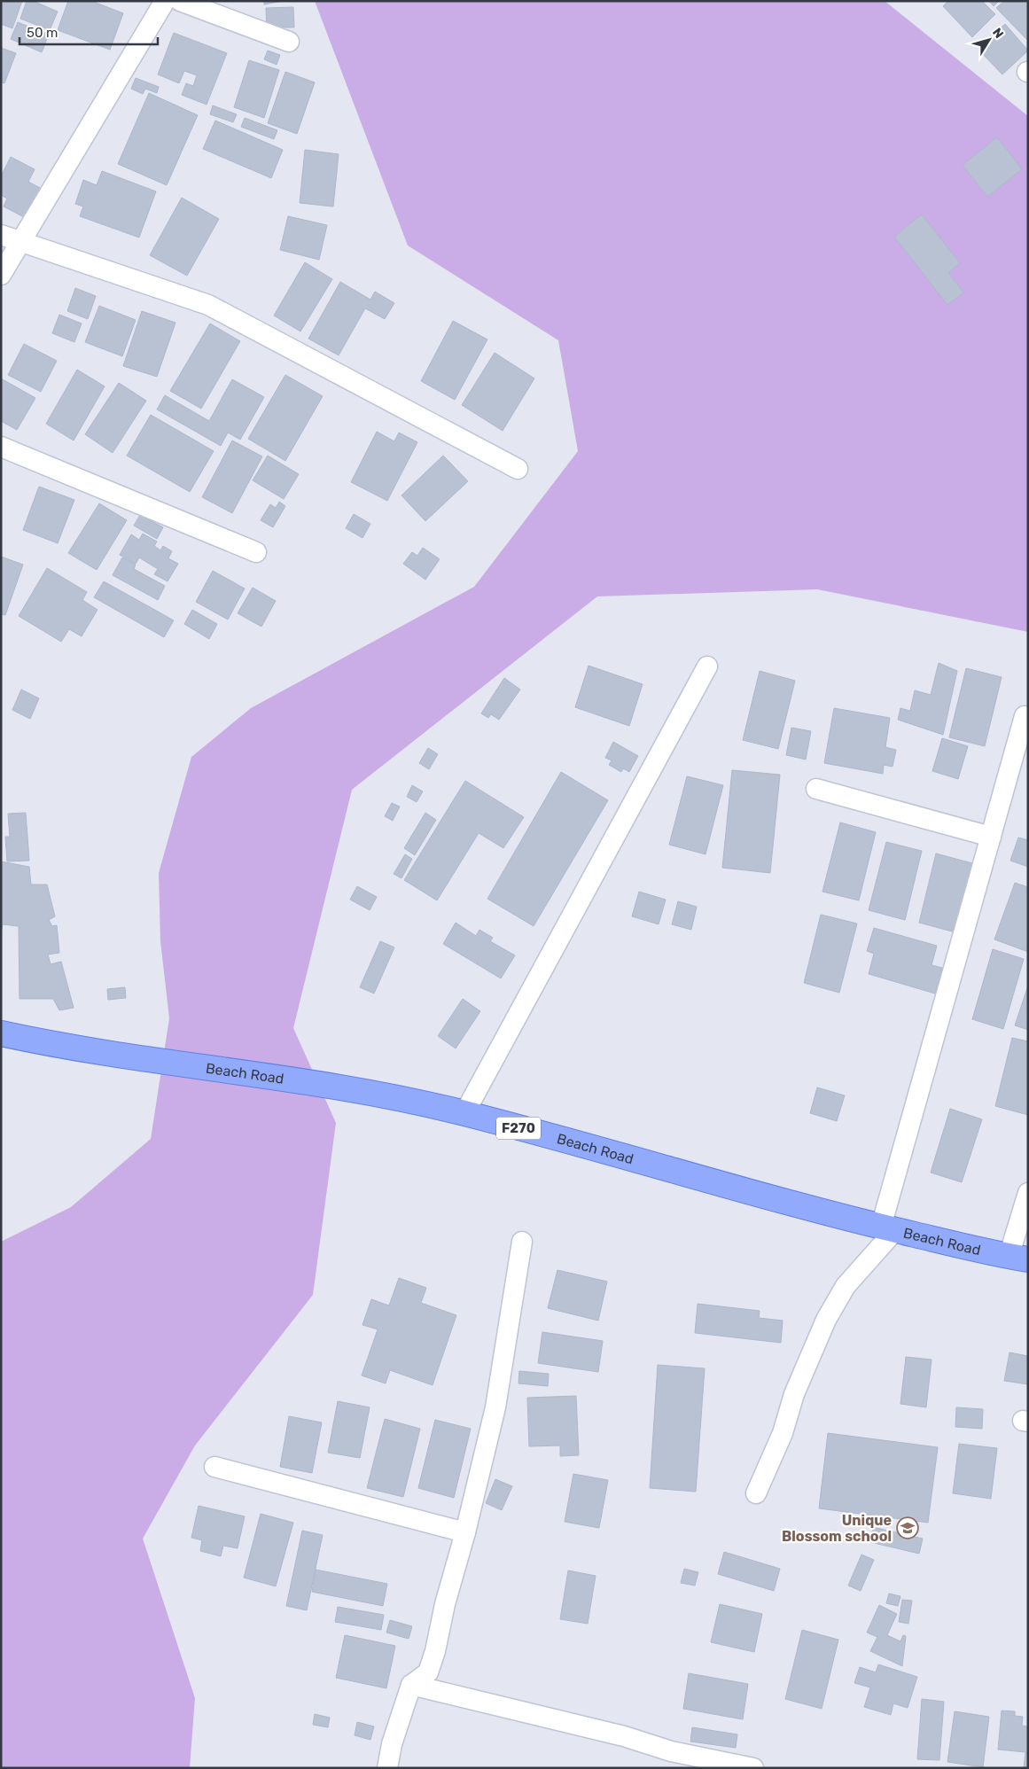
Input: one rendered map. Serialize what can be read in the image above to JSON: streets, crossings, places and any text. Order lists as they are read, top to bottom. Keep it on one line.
{"streets":{"main road":["Beach Road","F270"]},"places":{"school or university":["Unique Blossom school"]},"scale_bar":"50 m","north":"top right"}
